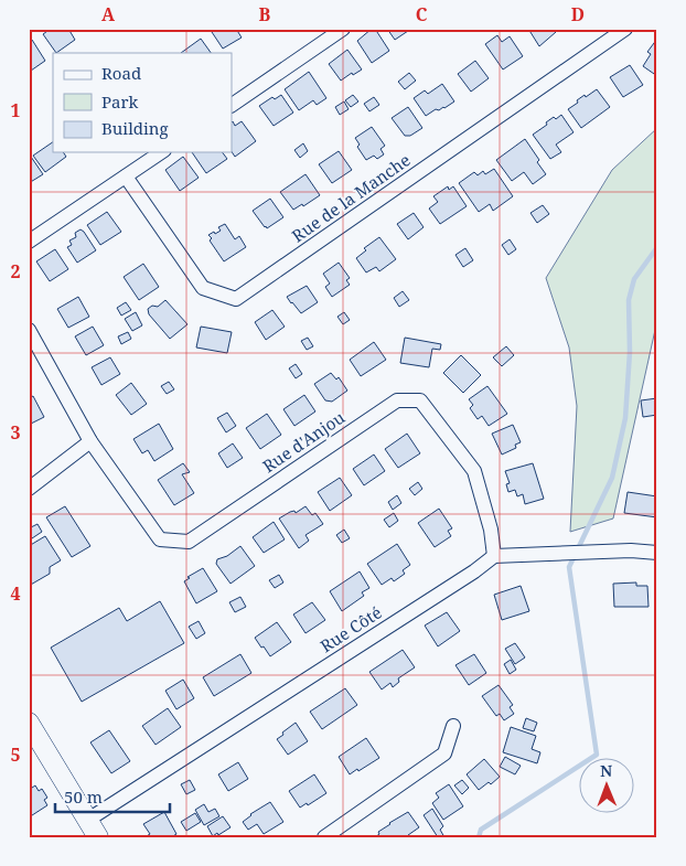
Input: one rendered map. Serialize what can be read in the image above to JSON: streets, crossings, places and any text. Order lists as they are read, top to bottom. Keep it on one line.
{"streets":{"street":["Rue de la Manche","Rue d'Anjou","Rue Côté"]},"crossings":[["Rue d'Anjou","Rue Côté"]],"legend":["Road","Park","Building"],"scale_bar":"50 m","north":"top","grid":{"columns":["A","B","C","D"],"rows":["1","2","3","4","5"]}}
